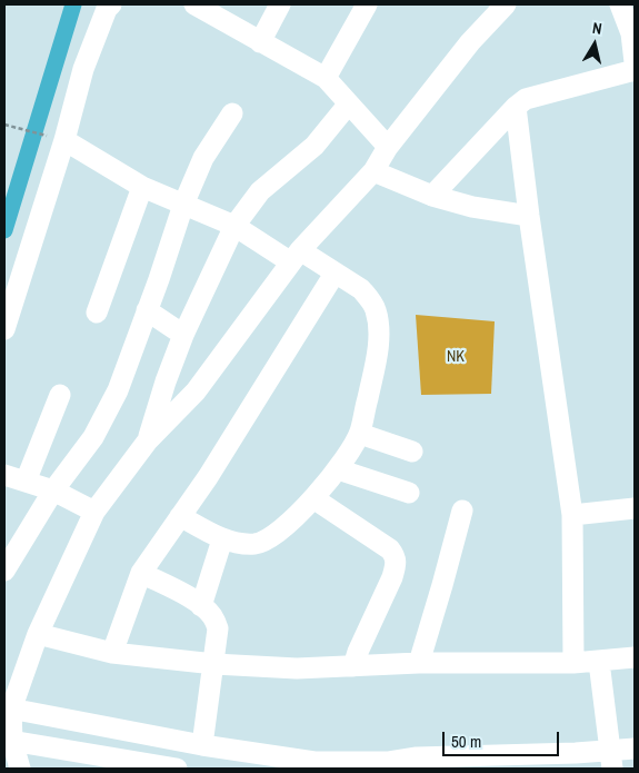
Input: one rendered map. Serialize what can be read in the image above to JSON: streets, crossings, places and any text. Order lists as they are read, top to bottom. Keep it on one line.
{"parks":["NK"],"scale_bar":"50 m","north":"top"}
